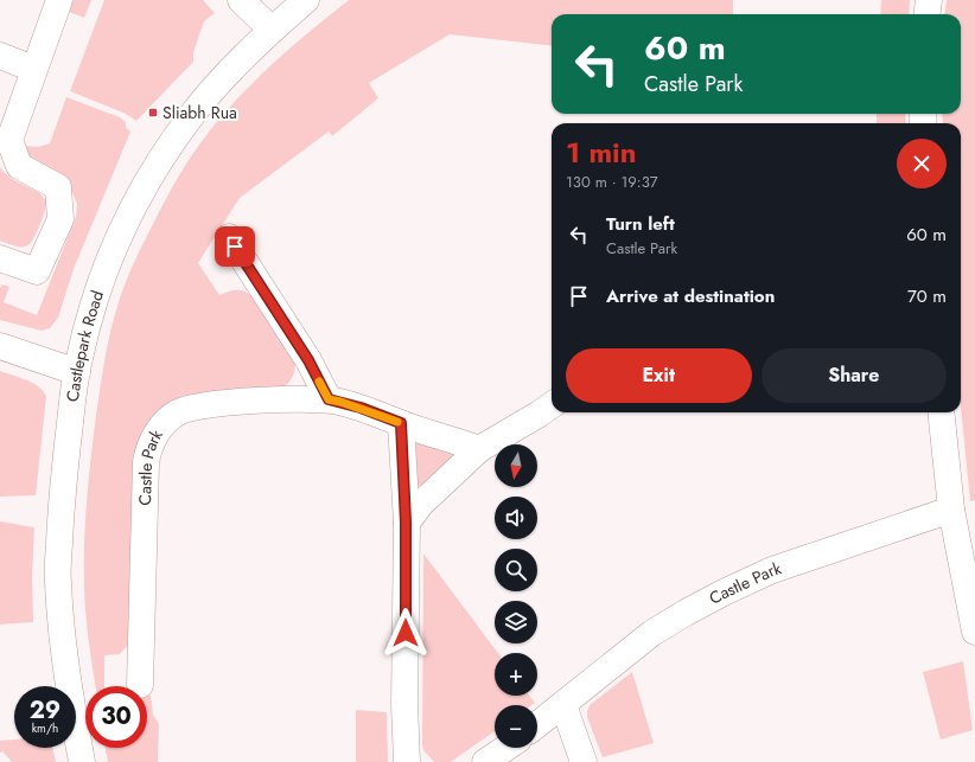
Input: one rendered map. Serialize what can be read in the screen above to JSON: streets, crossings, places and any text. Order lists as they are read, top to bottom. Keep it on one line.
{"streets":{"street":["Castlepark Road","Castle Park"]},"places":{"transit":["Sliabh Rua"]},"north":"bottom","page":{"turn":["60 m","Castle Park"],"heading":["1 min","130 m · 19:37"],"list":[{"name":"Turn left","note":"Castle Park","value":"60 m"},{"name":"Arrive at destination","value":"70 m"}],"buttons":["Exit","Share"],"map_buttons":["+","−"],"speed":"29 km/h","limit":"30"}}
